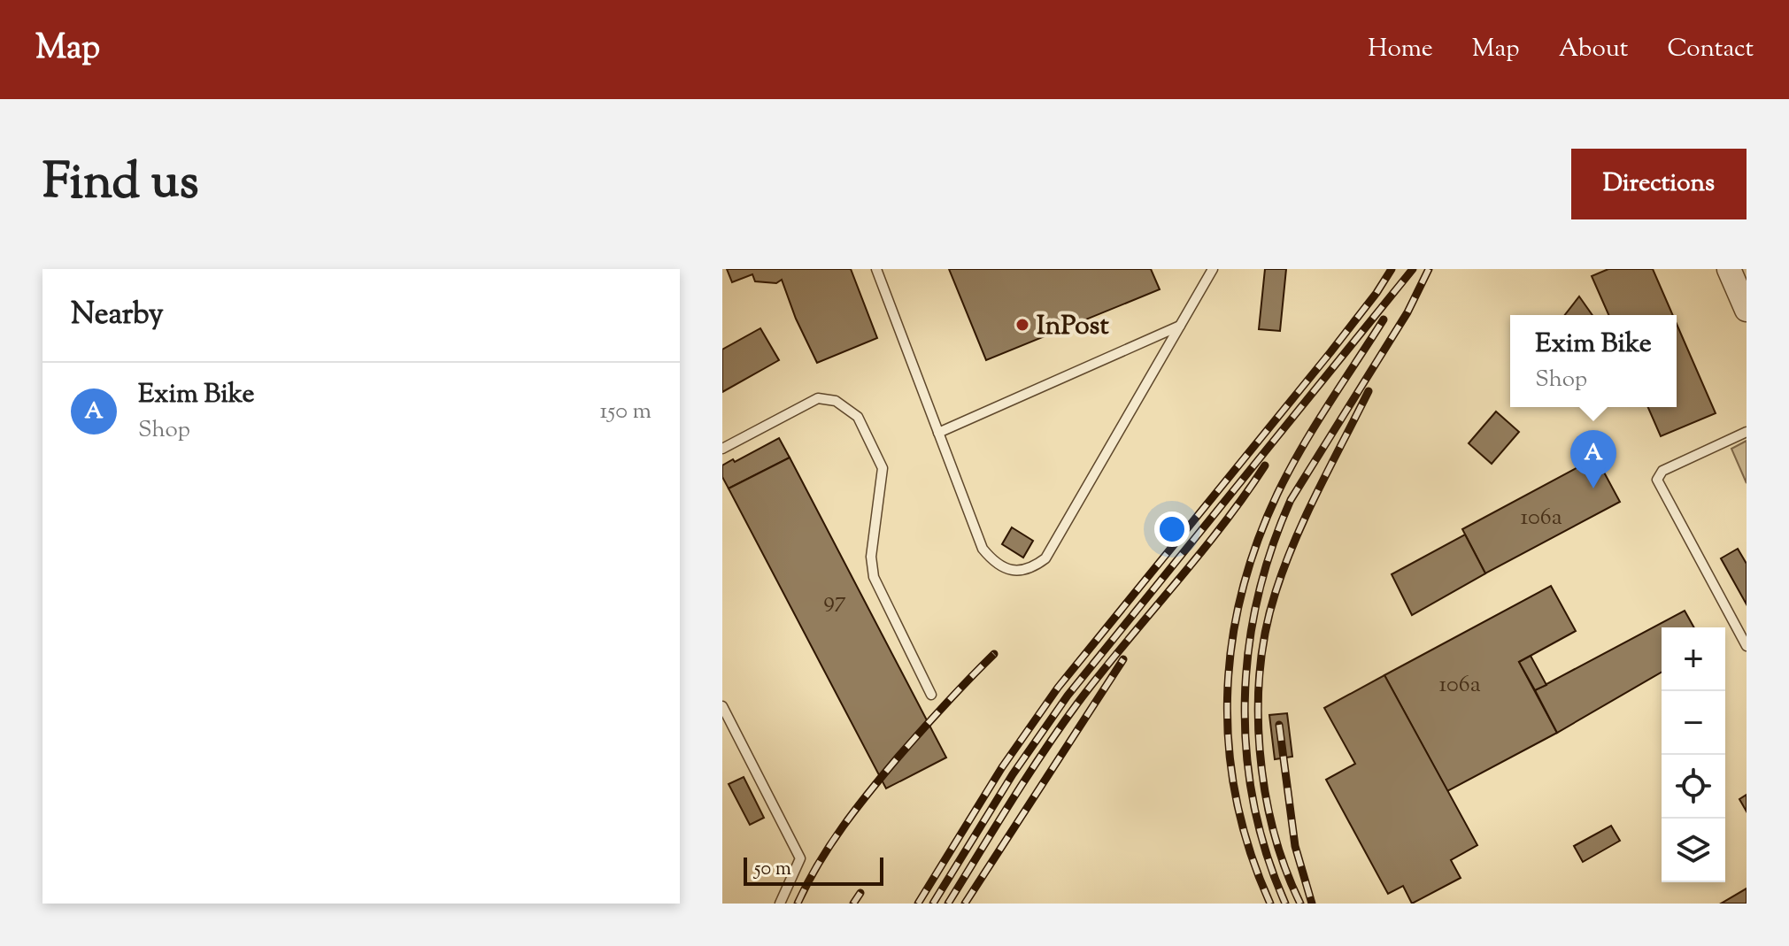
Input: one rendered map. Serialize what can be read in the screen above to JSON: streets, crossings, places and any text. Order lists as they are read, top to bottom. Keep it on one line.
{"places":["InPost"],"house_numbers":["106a","97","106a"],"scale_bar":"50 m","page":{"header":"Map","nav":["Home","Map","About","Contact"],"title":"Find us","buttons":"Directions","heading":"Nearby","popup":["Exim Bike","Shop"],"list":[{"mark":"A","name":"Exim Bike","note":"Shop","value":"150 m"}],"pins":"A","map_buttons":["+","−"],"scale":"50 m"}}
